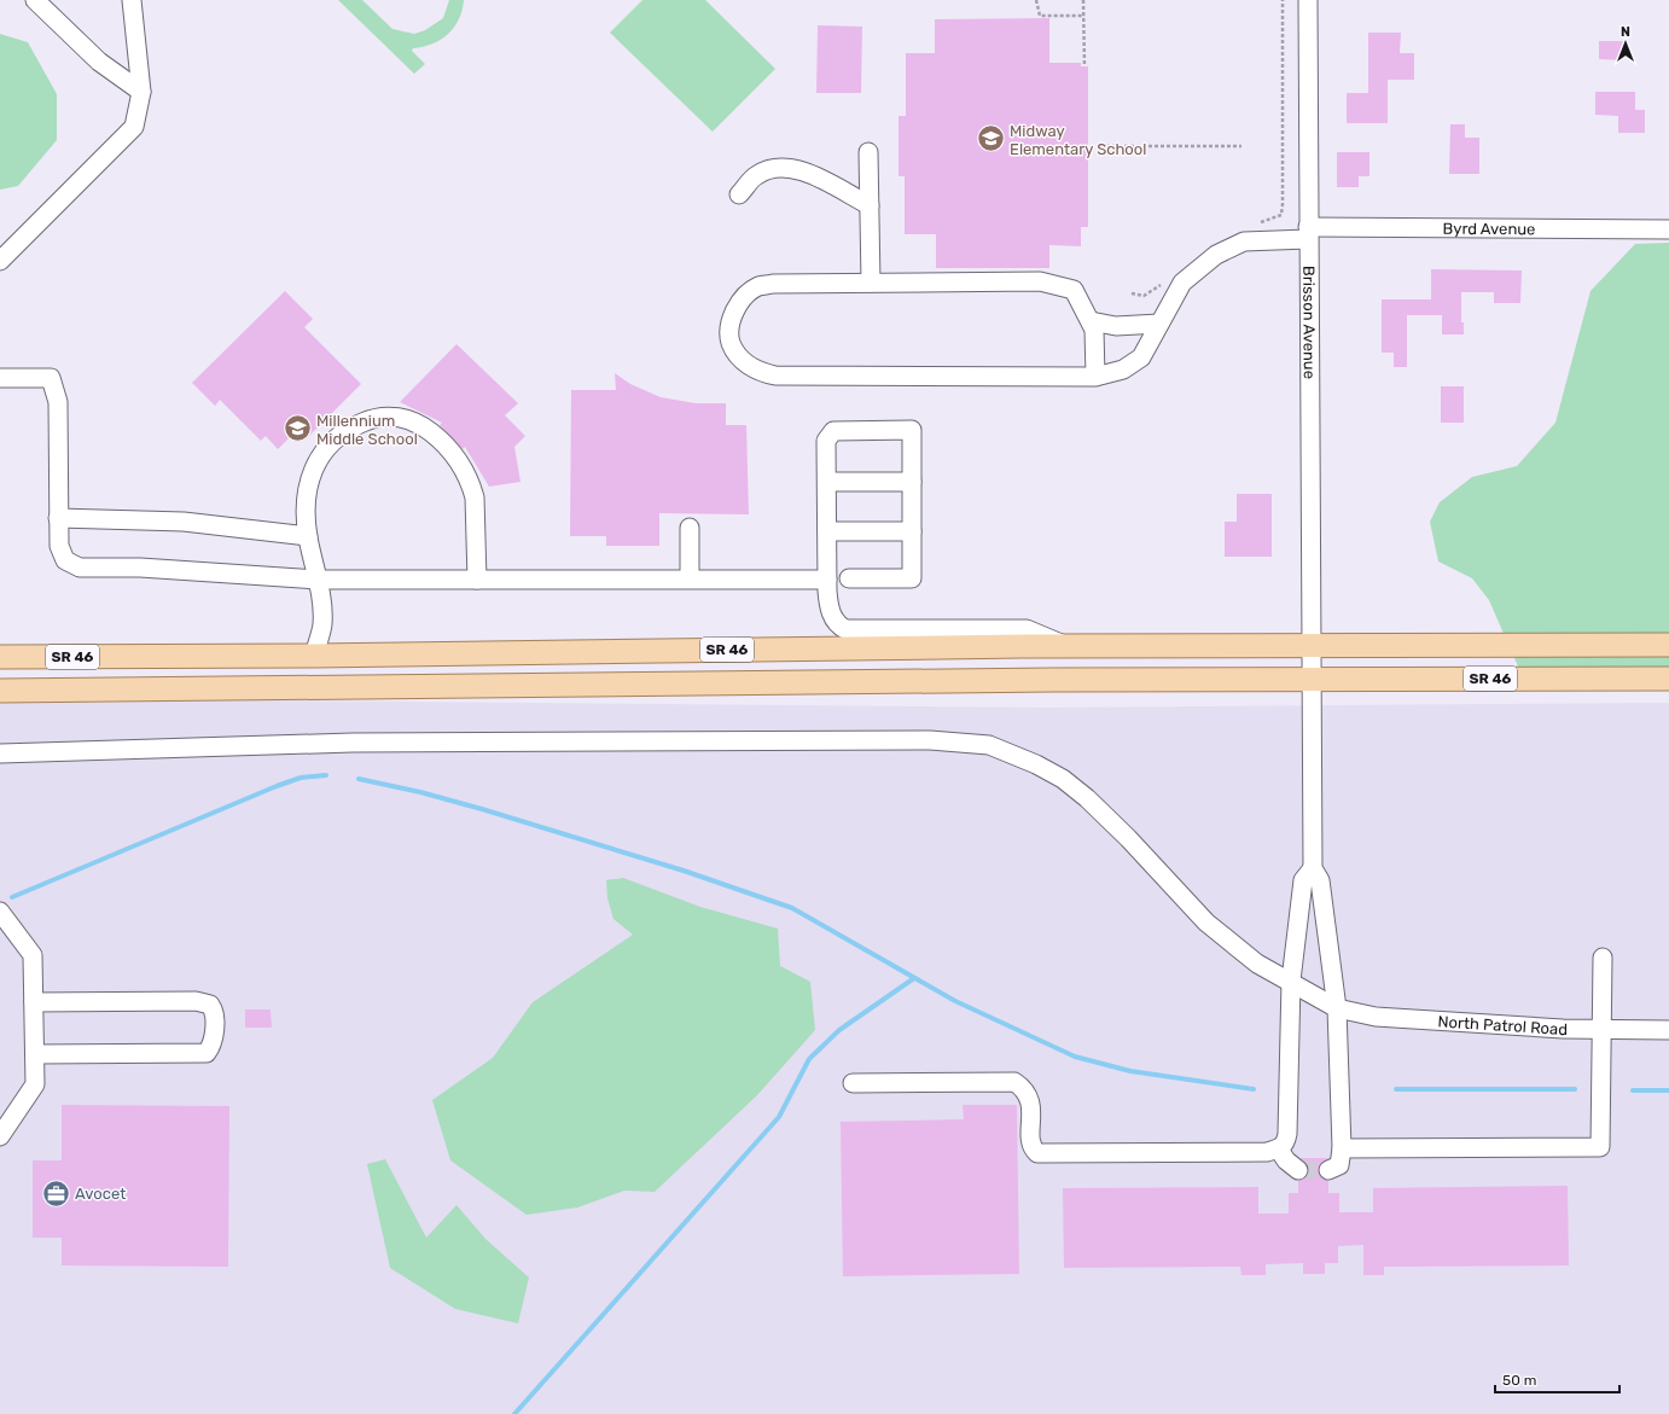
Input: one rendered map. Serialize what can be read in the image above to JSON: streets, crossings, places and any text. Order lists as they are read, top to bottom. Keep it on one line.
{"streets":{"main road":["SR 46"],"street":["Byrd Avenue","Brisson Avenue","North Patrol Road"]},"crossings":[["Byrd Avenue","Brisson Avenue"],["Brisson Avenue","SR 46"]],"places":{"school or university":["Midway Elementary School","Millennium Middle School"],"office":["Avocet"]},"scale_bar":"50 m","north":"top"}
